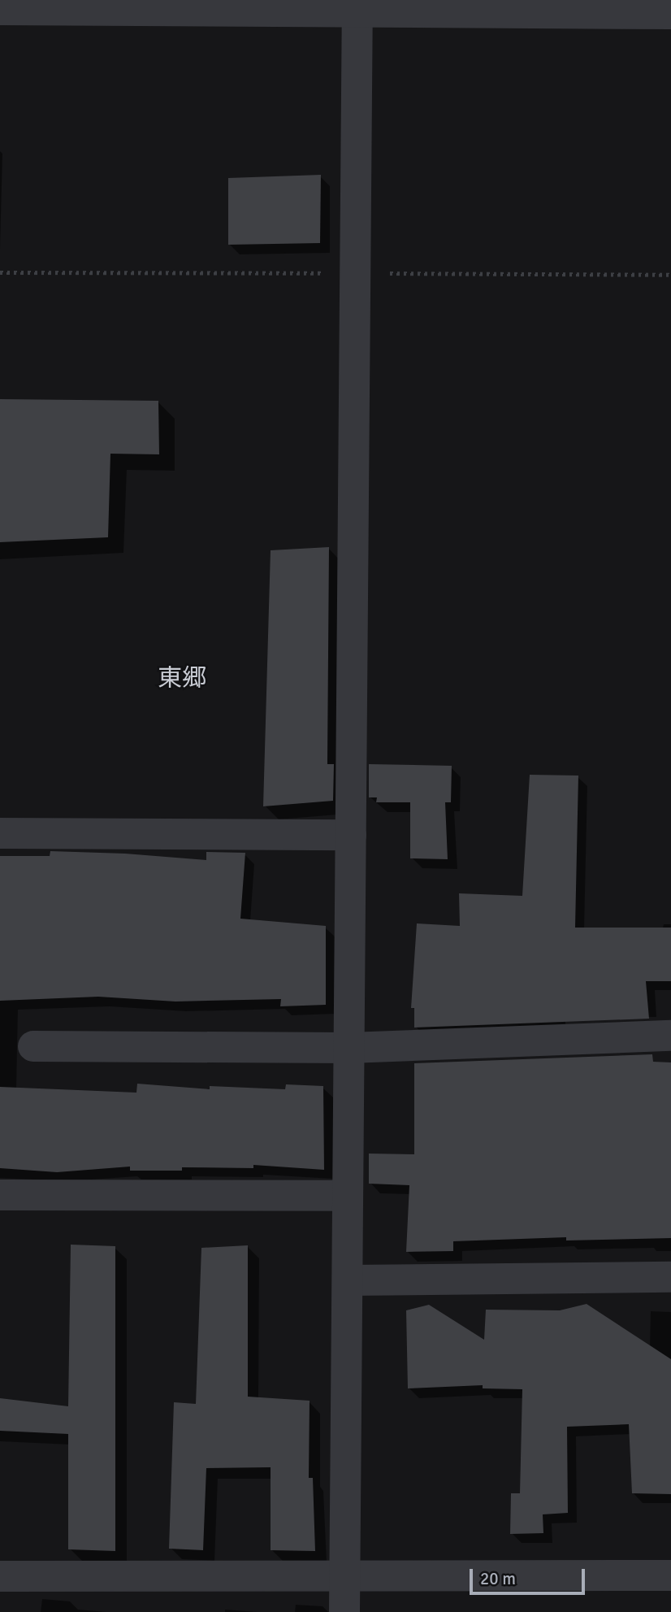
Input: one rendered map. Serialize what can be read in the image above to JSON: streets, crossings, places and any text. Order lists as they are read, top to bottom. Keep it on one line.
{"districts":["東郷"],"scale_bar":"20 m"}
